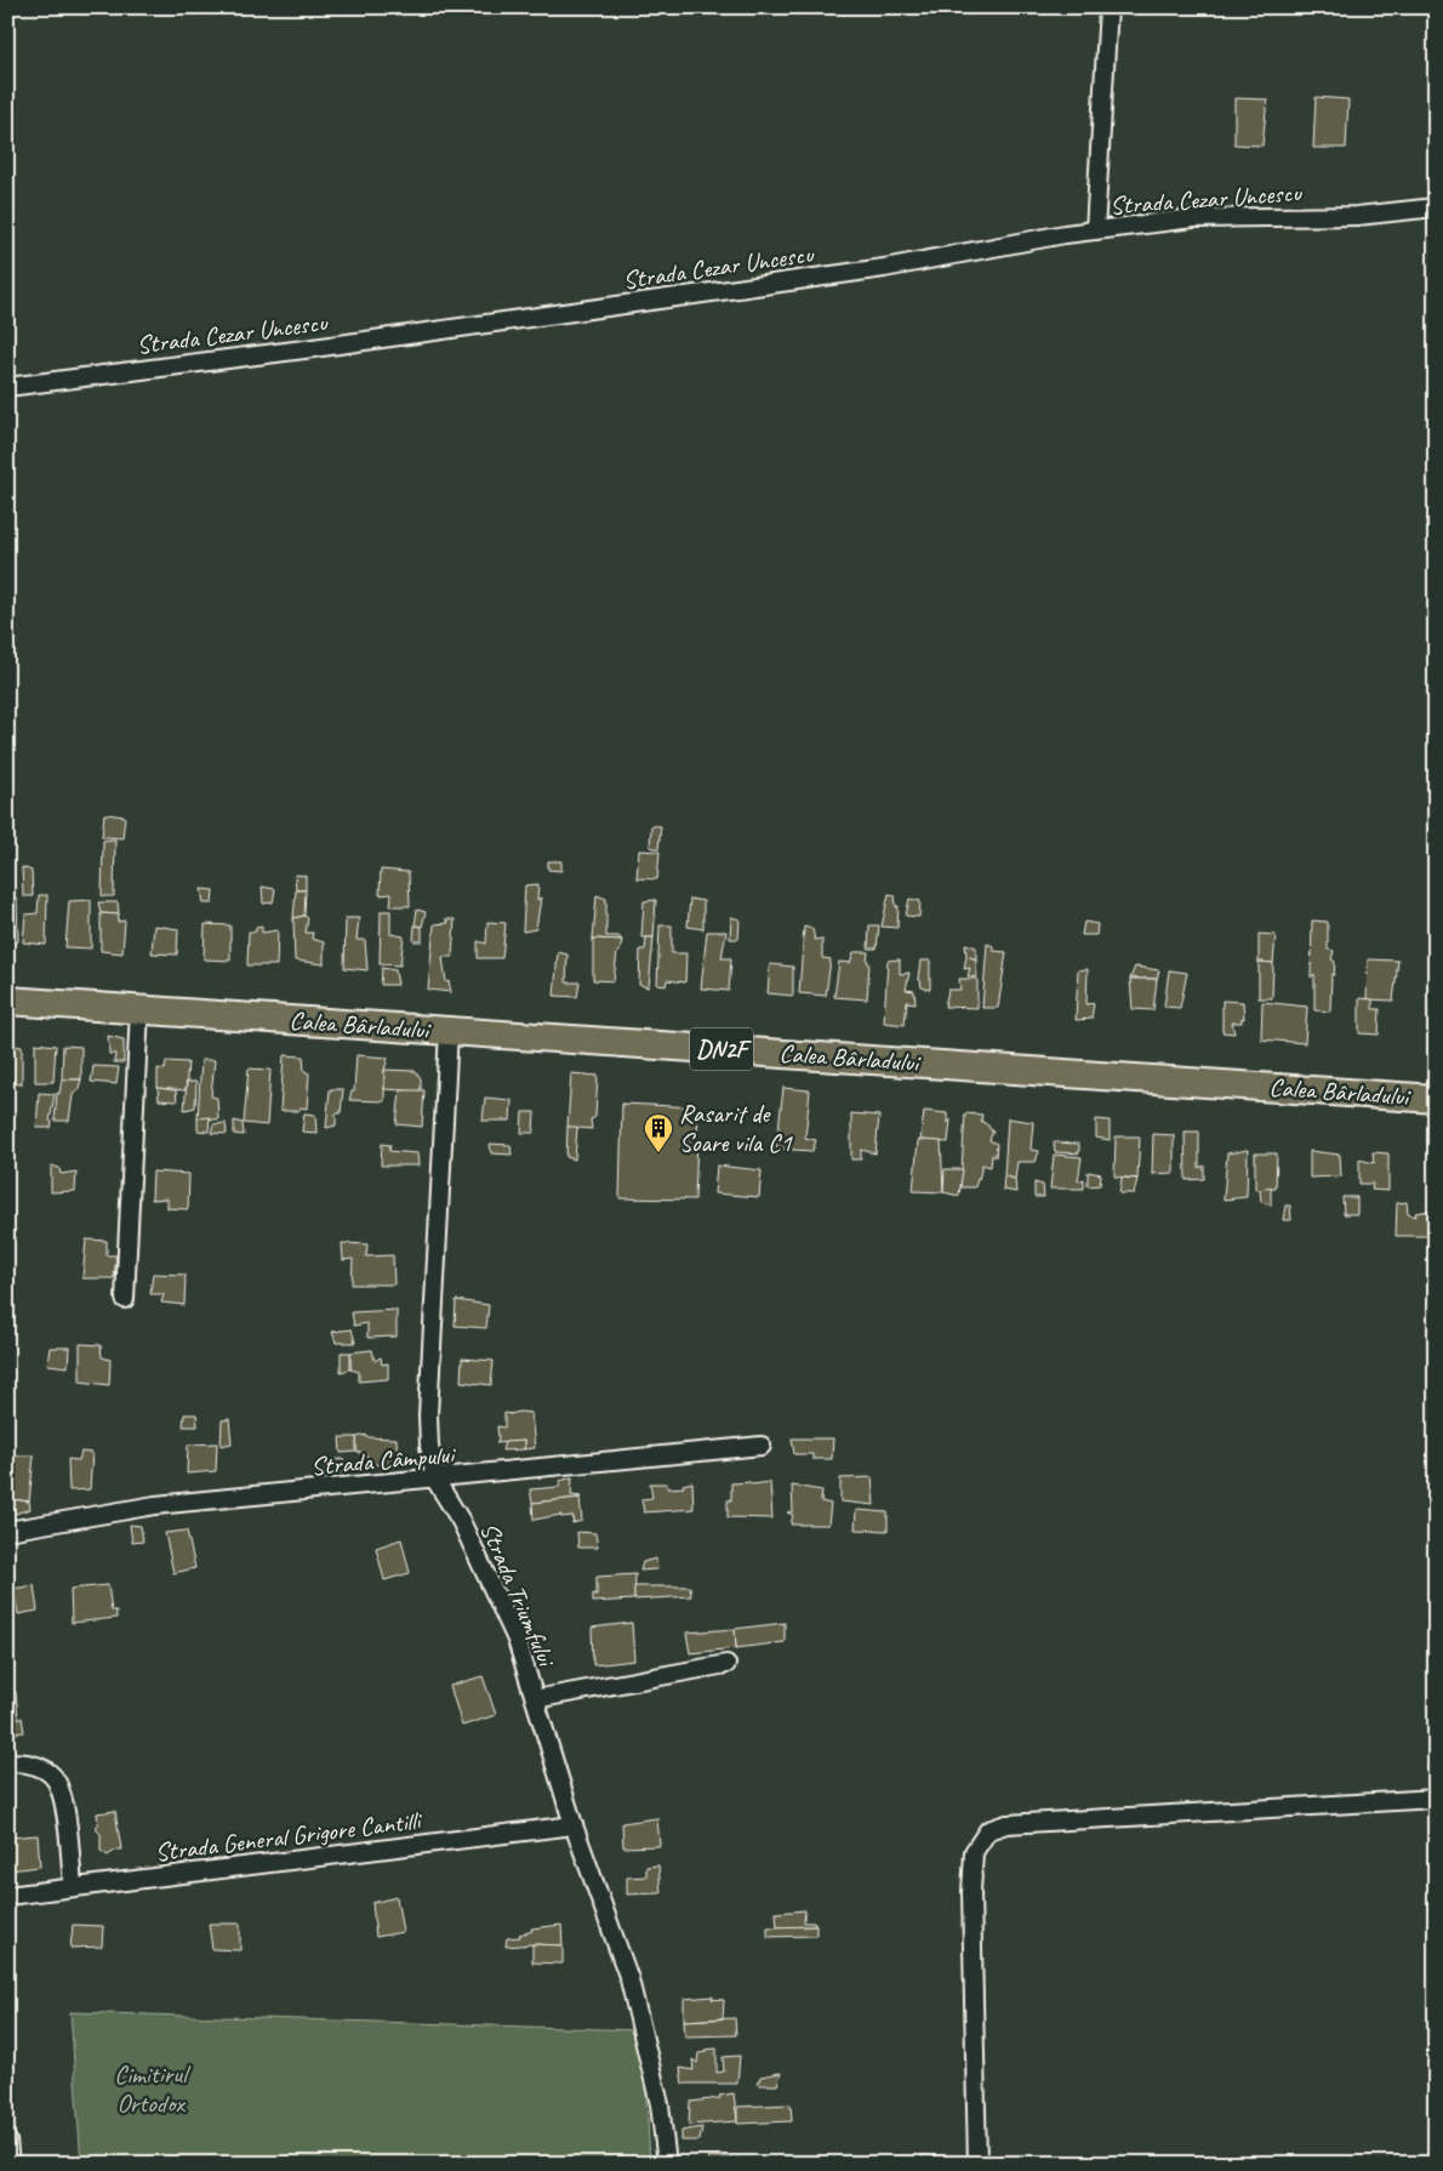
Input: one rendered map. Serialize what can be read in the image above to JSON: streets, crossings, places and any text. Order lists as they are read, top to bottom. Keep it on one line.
{"streets":{"main road":["Calea Bârladului","DN2F"],"street":["Strada Cezar Uncescu","Strada Câmpului","Strada Triumfului","Strada General Grigore Cantilli"]},"crossings":[["Calea Bârladului","Strada Triumfului"],["Strada Câmpului","Strada Triumfului"],["Strada Triumfului","Strada General Grigore Cantilli"]],"parks":["Cimitirul Ortodox"],"places":{"building":["Rasarit de Soare vila C1"]}}
